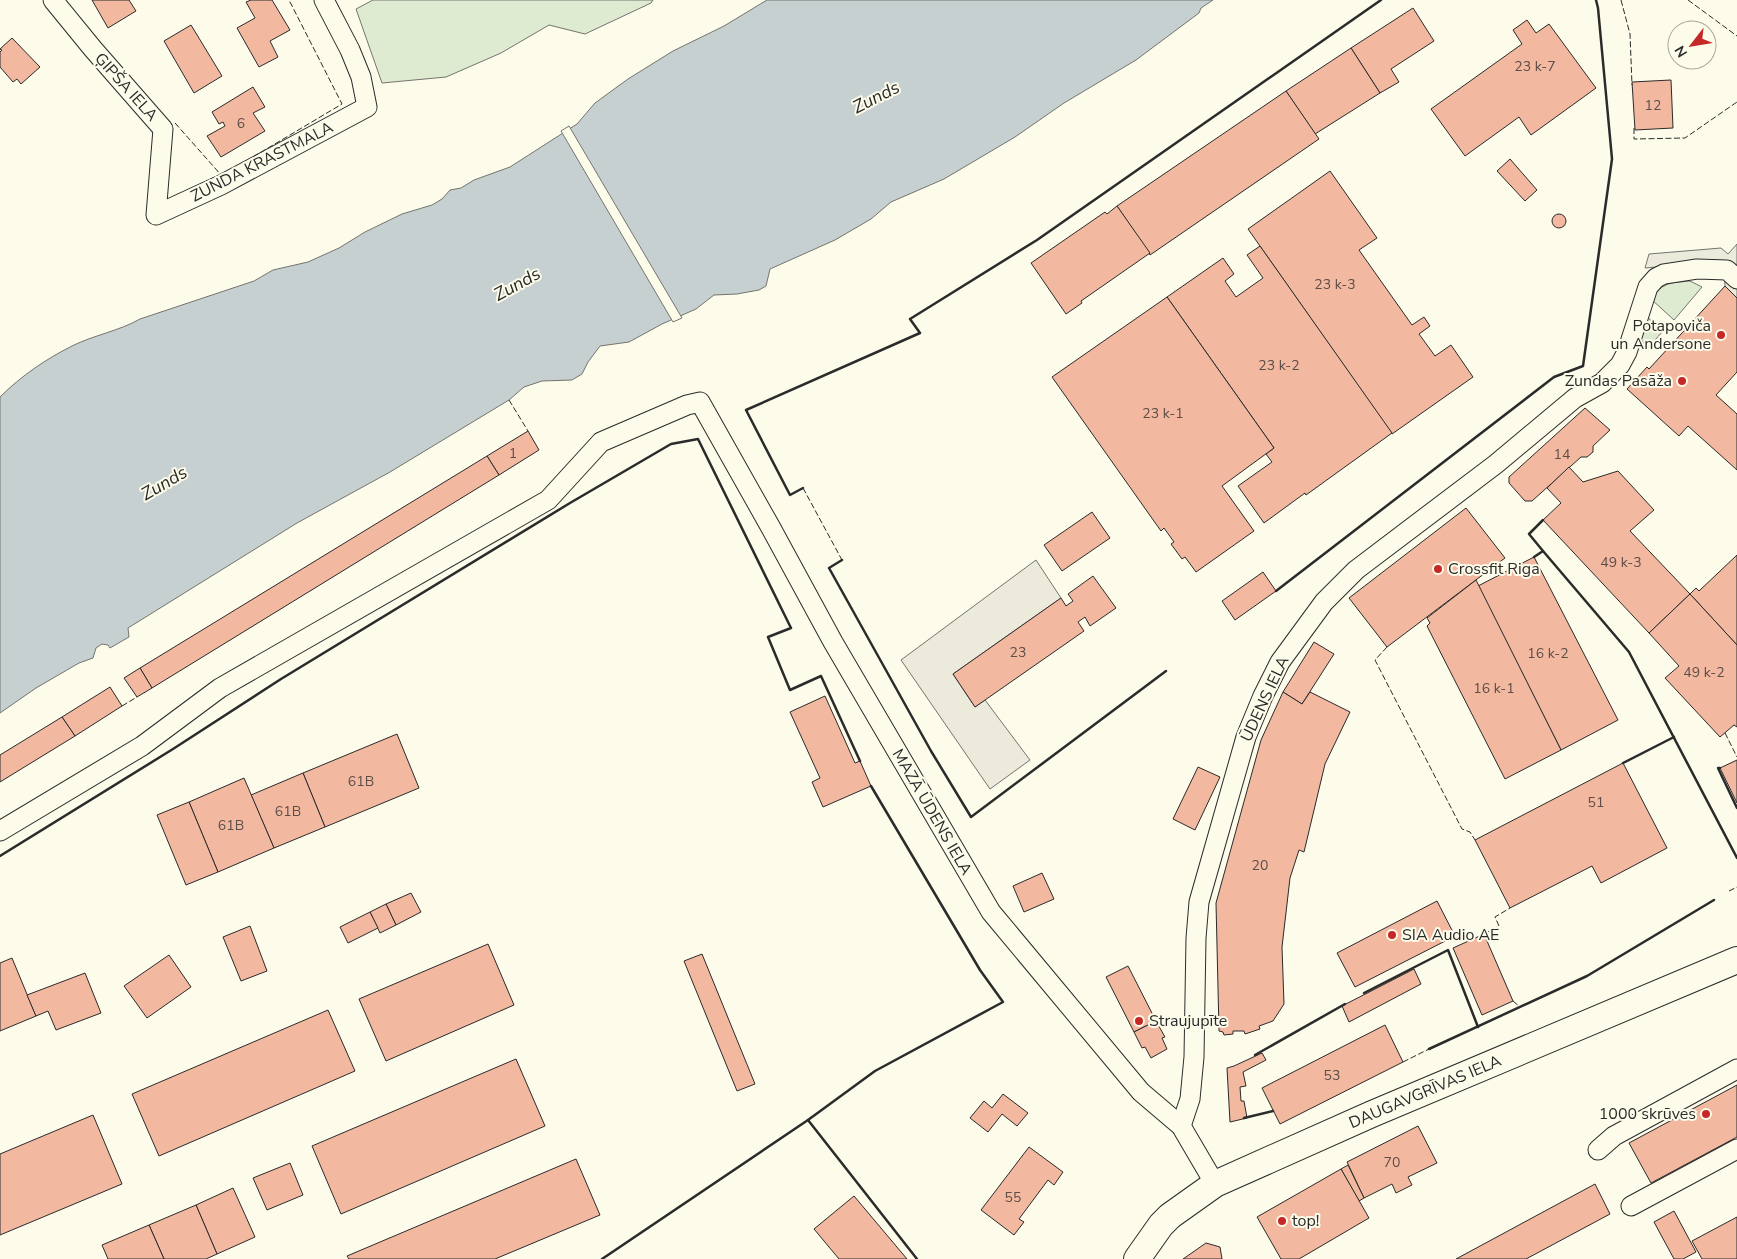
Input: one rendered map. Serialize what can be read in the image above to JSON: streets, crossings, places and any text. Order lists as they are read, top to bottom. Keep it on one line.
{"streets":{"main road":["DAUGAVGRĪVAS IELA"],"street":["ĢIPŠA IELA","ZUNDA KRASTMALA","ŪDENS IELA","MAZĀ ŪDENS IELA"]},"crossings":[["ĢIPŠA IELA","ZUNDA KRASTMALA"],["ŪDENS IELA","MAZĀ ŪDENS IELA"],["MAZĀ ŪDENS IELA","DAUGAVGRĪVAS IELA"]],"water":["Zunds"],"places":["Potapoviča un Andersone","Zundas Pasāža","Crossfit Riga","SIA Audio AE","Straujupīte","1000 skrūves","top!"],"house_numbers":["23 k-7","12","6","23 k-3","23 k-2","23 k-1","1","14","49 k-3","23","16 k-2","49 k-2","16 k-1","61B","51","61B","61B","20","53","70","55"],"north":"bottom left"}
